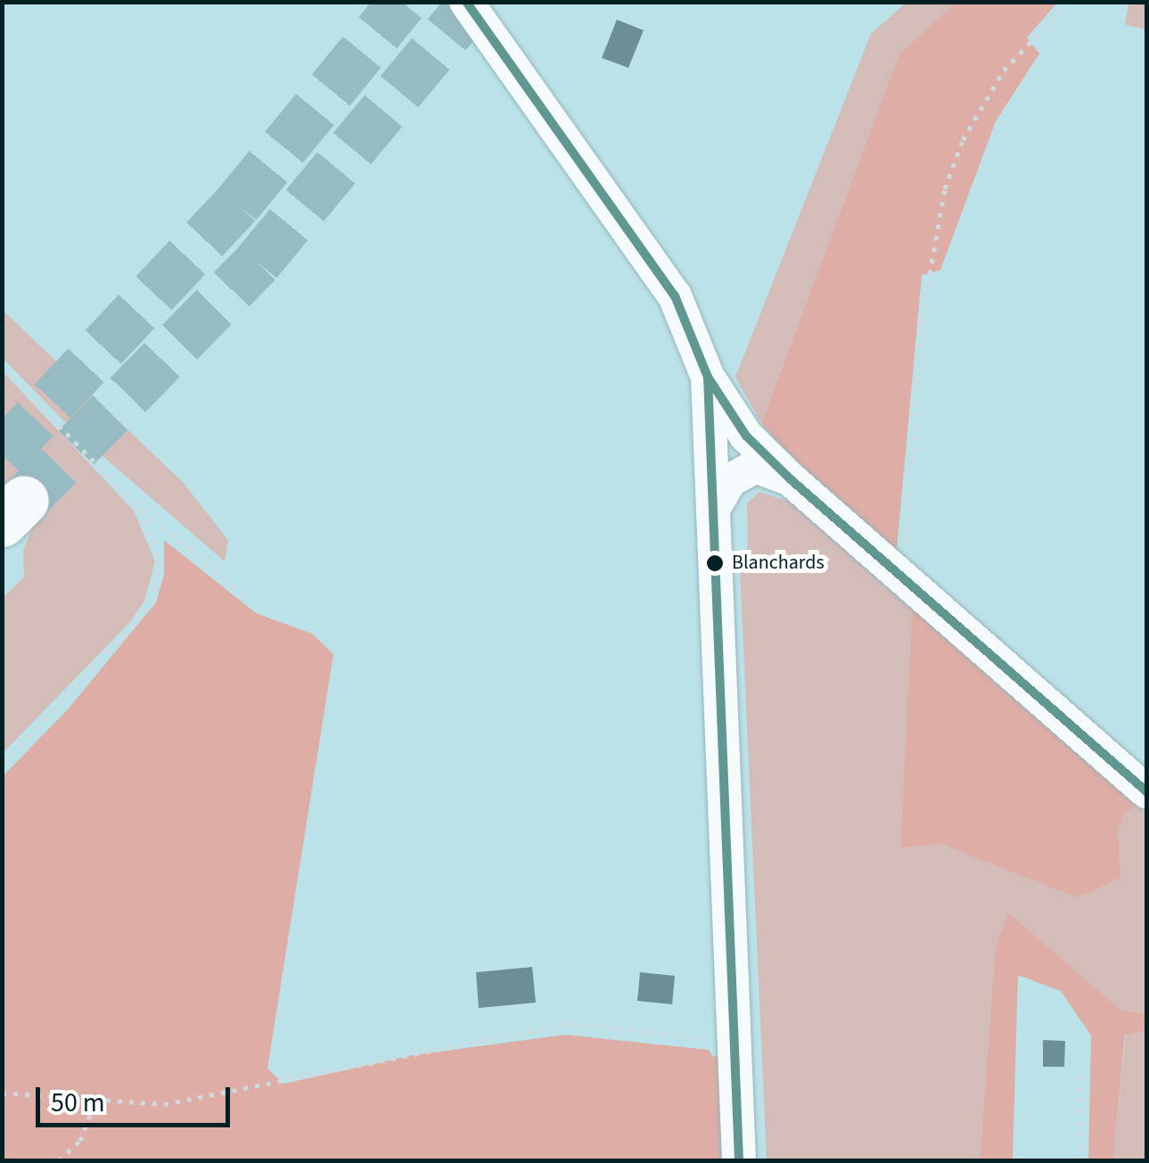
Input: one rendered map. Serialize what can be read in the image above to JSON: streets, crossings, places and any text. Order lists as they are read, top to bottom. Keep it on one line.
{"places":["Blanchards"],"scale_bar":"50 m"}
